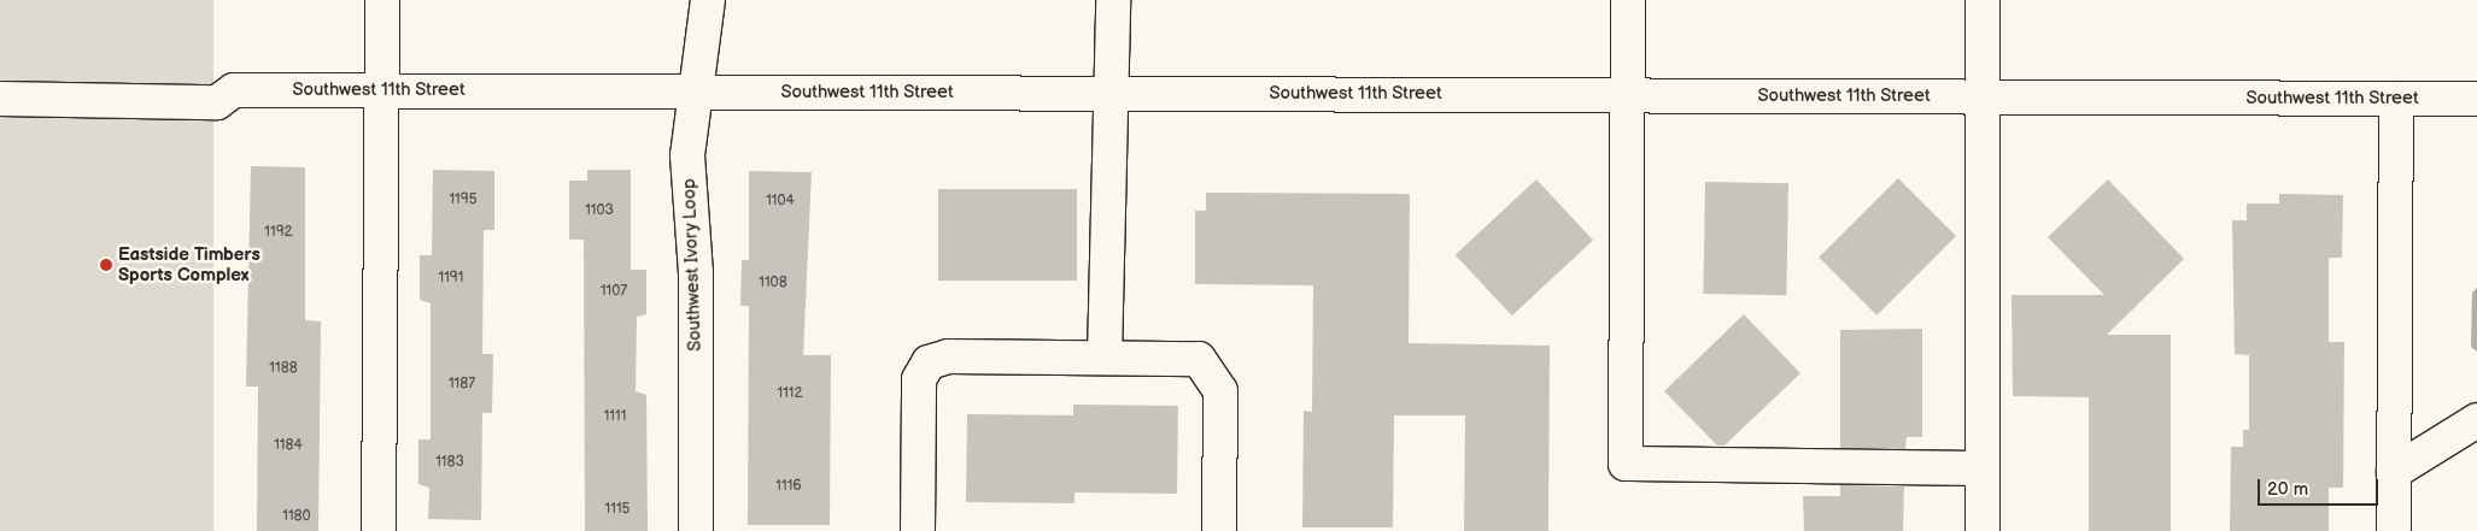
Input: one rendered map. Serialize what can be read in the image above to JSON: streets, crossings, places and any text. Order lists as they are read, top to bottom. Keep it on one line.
{"streets":{"street":["Southwest 11th Street","Southwest Ivory Loop"]},"crossings":[["Southwest 11th Street","Southwest Ivory Loop"]],"places":["Eastside Timbers Sports Complex"],"house_numbers":["1195","1104","1103","1192","1191","1108","1107","1188","1187","1112","1111","1184","1183","1116","1115","1180"],"scale_bar":"20 m"}
